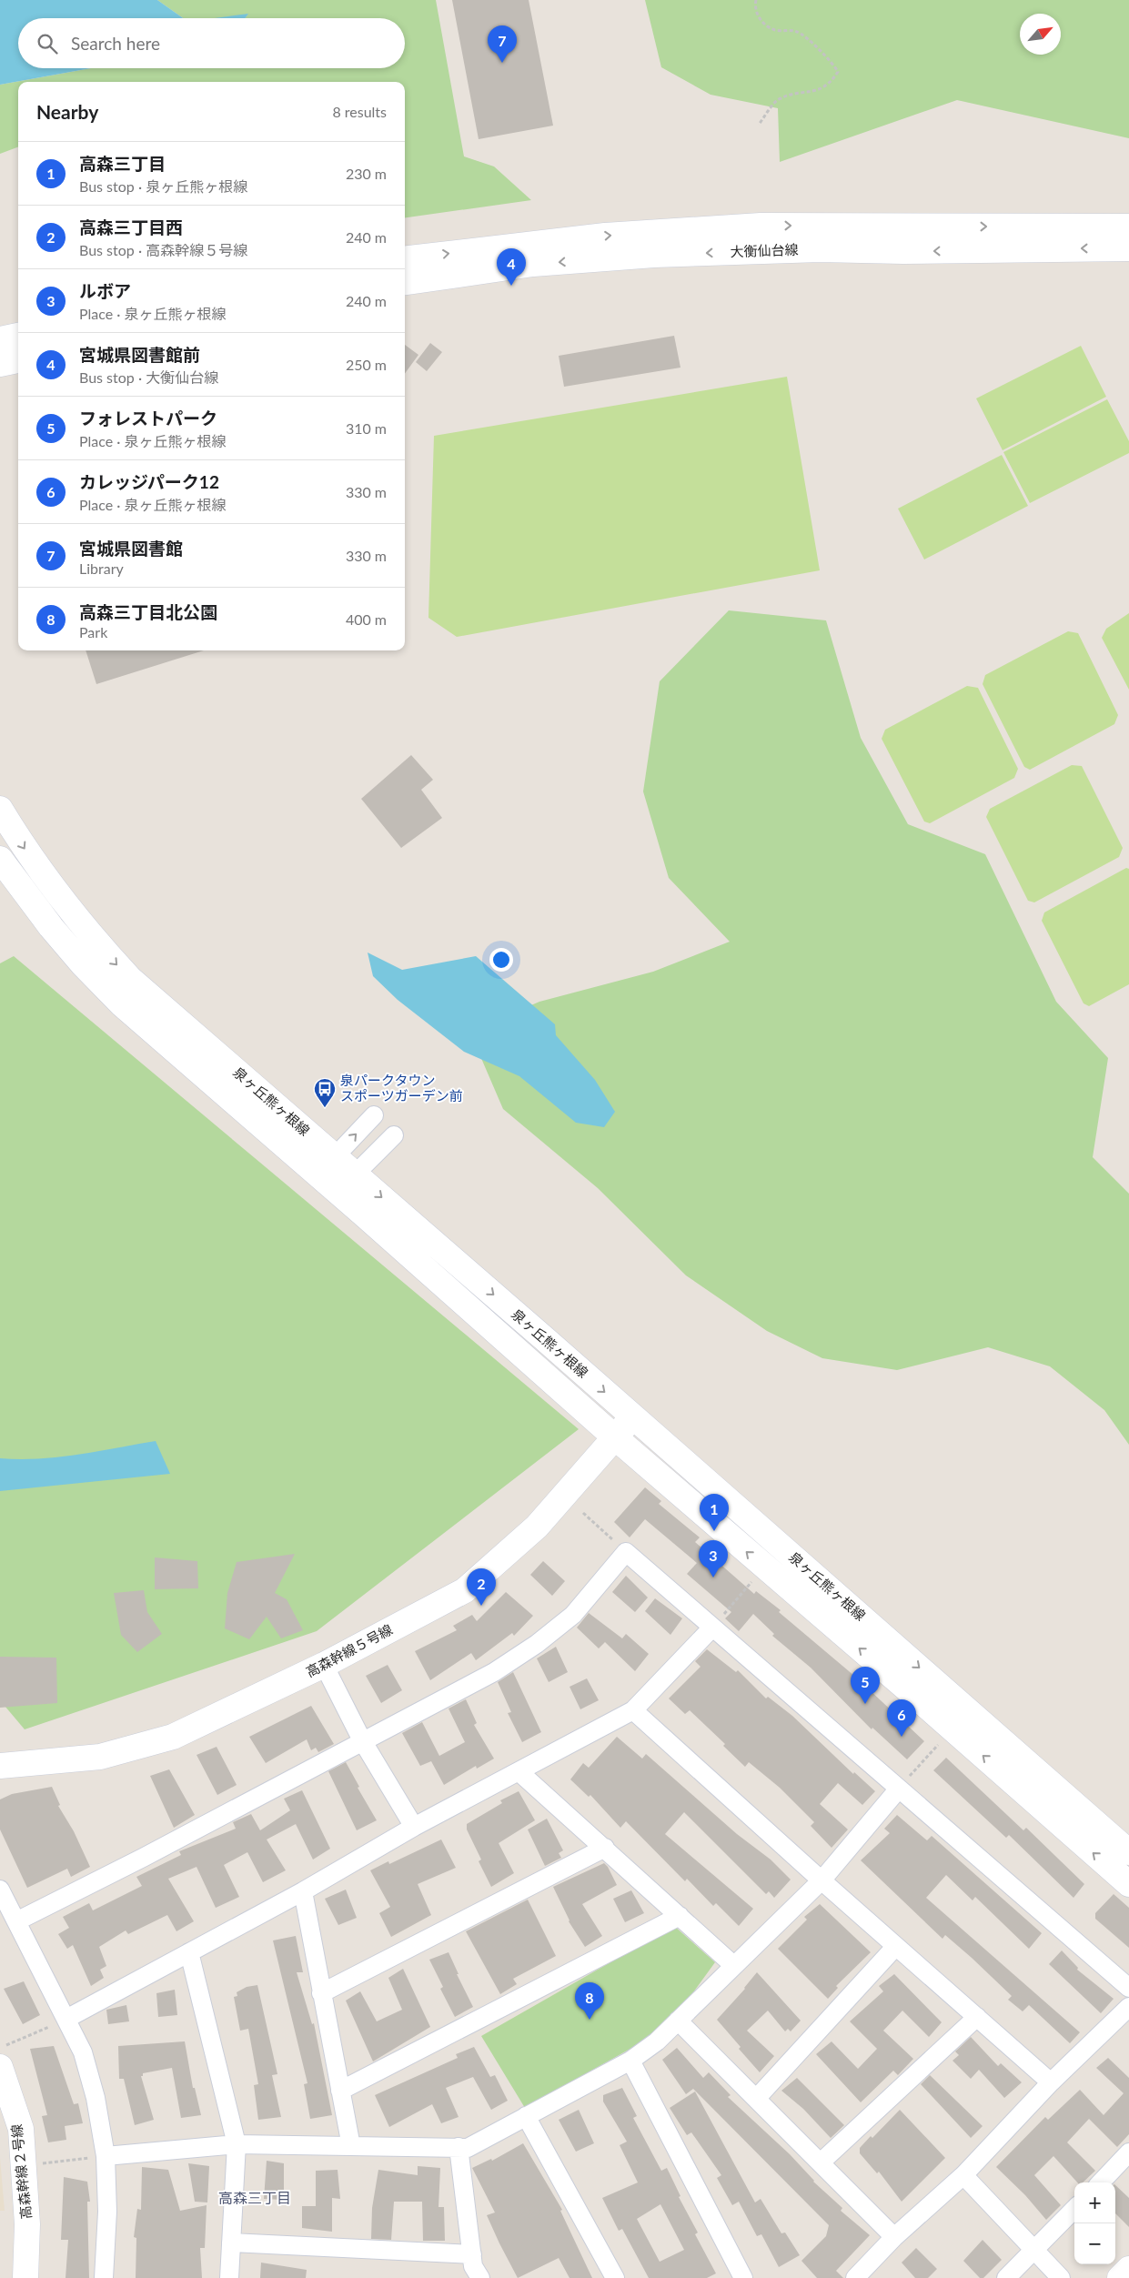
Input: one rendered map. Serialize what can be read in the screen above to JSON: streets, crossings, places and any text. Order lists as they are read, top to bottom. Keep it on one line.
{"streets":{"main road":["大衡仙台線","泉ヶ丘熊ヶ根線","高森幹線５号線","高森幹線２号線"]},"crossings":[["泉ヶ丘熊ヶ根線","高森幹線５号線"]],"districts":["高森三丁目"],"places":{"bus stop":["泉パークタウン スポーツガーデン前"]},"north":"top right","page":{"search":"Search here","pins":["7","4","1","3","2","5","6","8"],"heading":["Nearby","8 results"],"list":[{"mark":"1","name":"高森三丁目","note":"Bus stop · 泉ヶ丘熊ヶ根線","value":"230 m"},{"mark":"2","name":"高森三丁目西","note":"Bus stop · 高森幹線５号線","value":"240 m"},{"mark":"3","name":"ルボア","note":"Place · 泉ヶ丘熊ヶ根線","value":"240 m"},{"mark":"4","name":"宮城県図書館前","note":"Bus stop · 大衡仙台線","value":"250 m"},{"mark":"5","name":"フォレストパーク","note":"Place · 泉ヶ丘熊ヶ根線","value":"310 m"},{"mark":"6","name":"カレッジパーク12","note":"Place · 泉ヶ丘熊ヶ根線","value":"330 m"},{"mark":"7","name":"宮城県図書館","note":"Library","value":"330 m"},{"mark":"8","name":"高森三丁目北公園","note":"Park","value":"400 m"}],"map_buttons":["+","−"]}}
